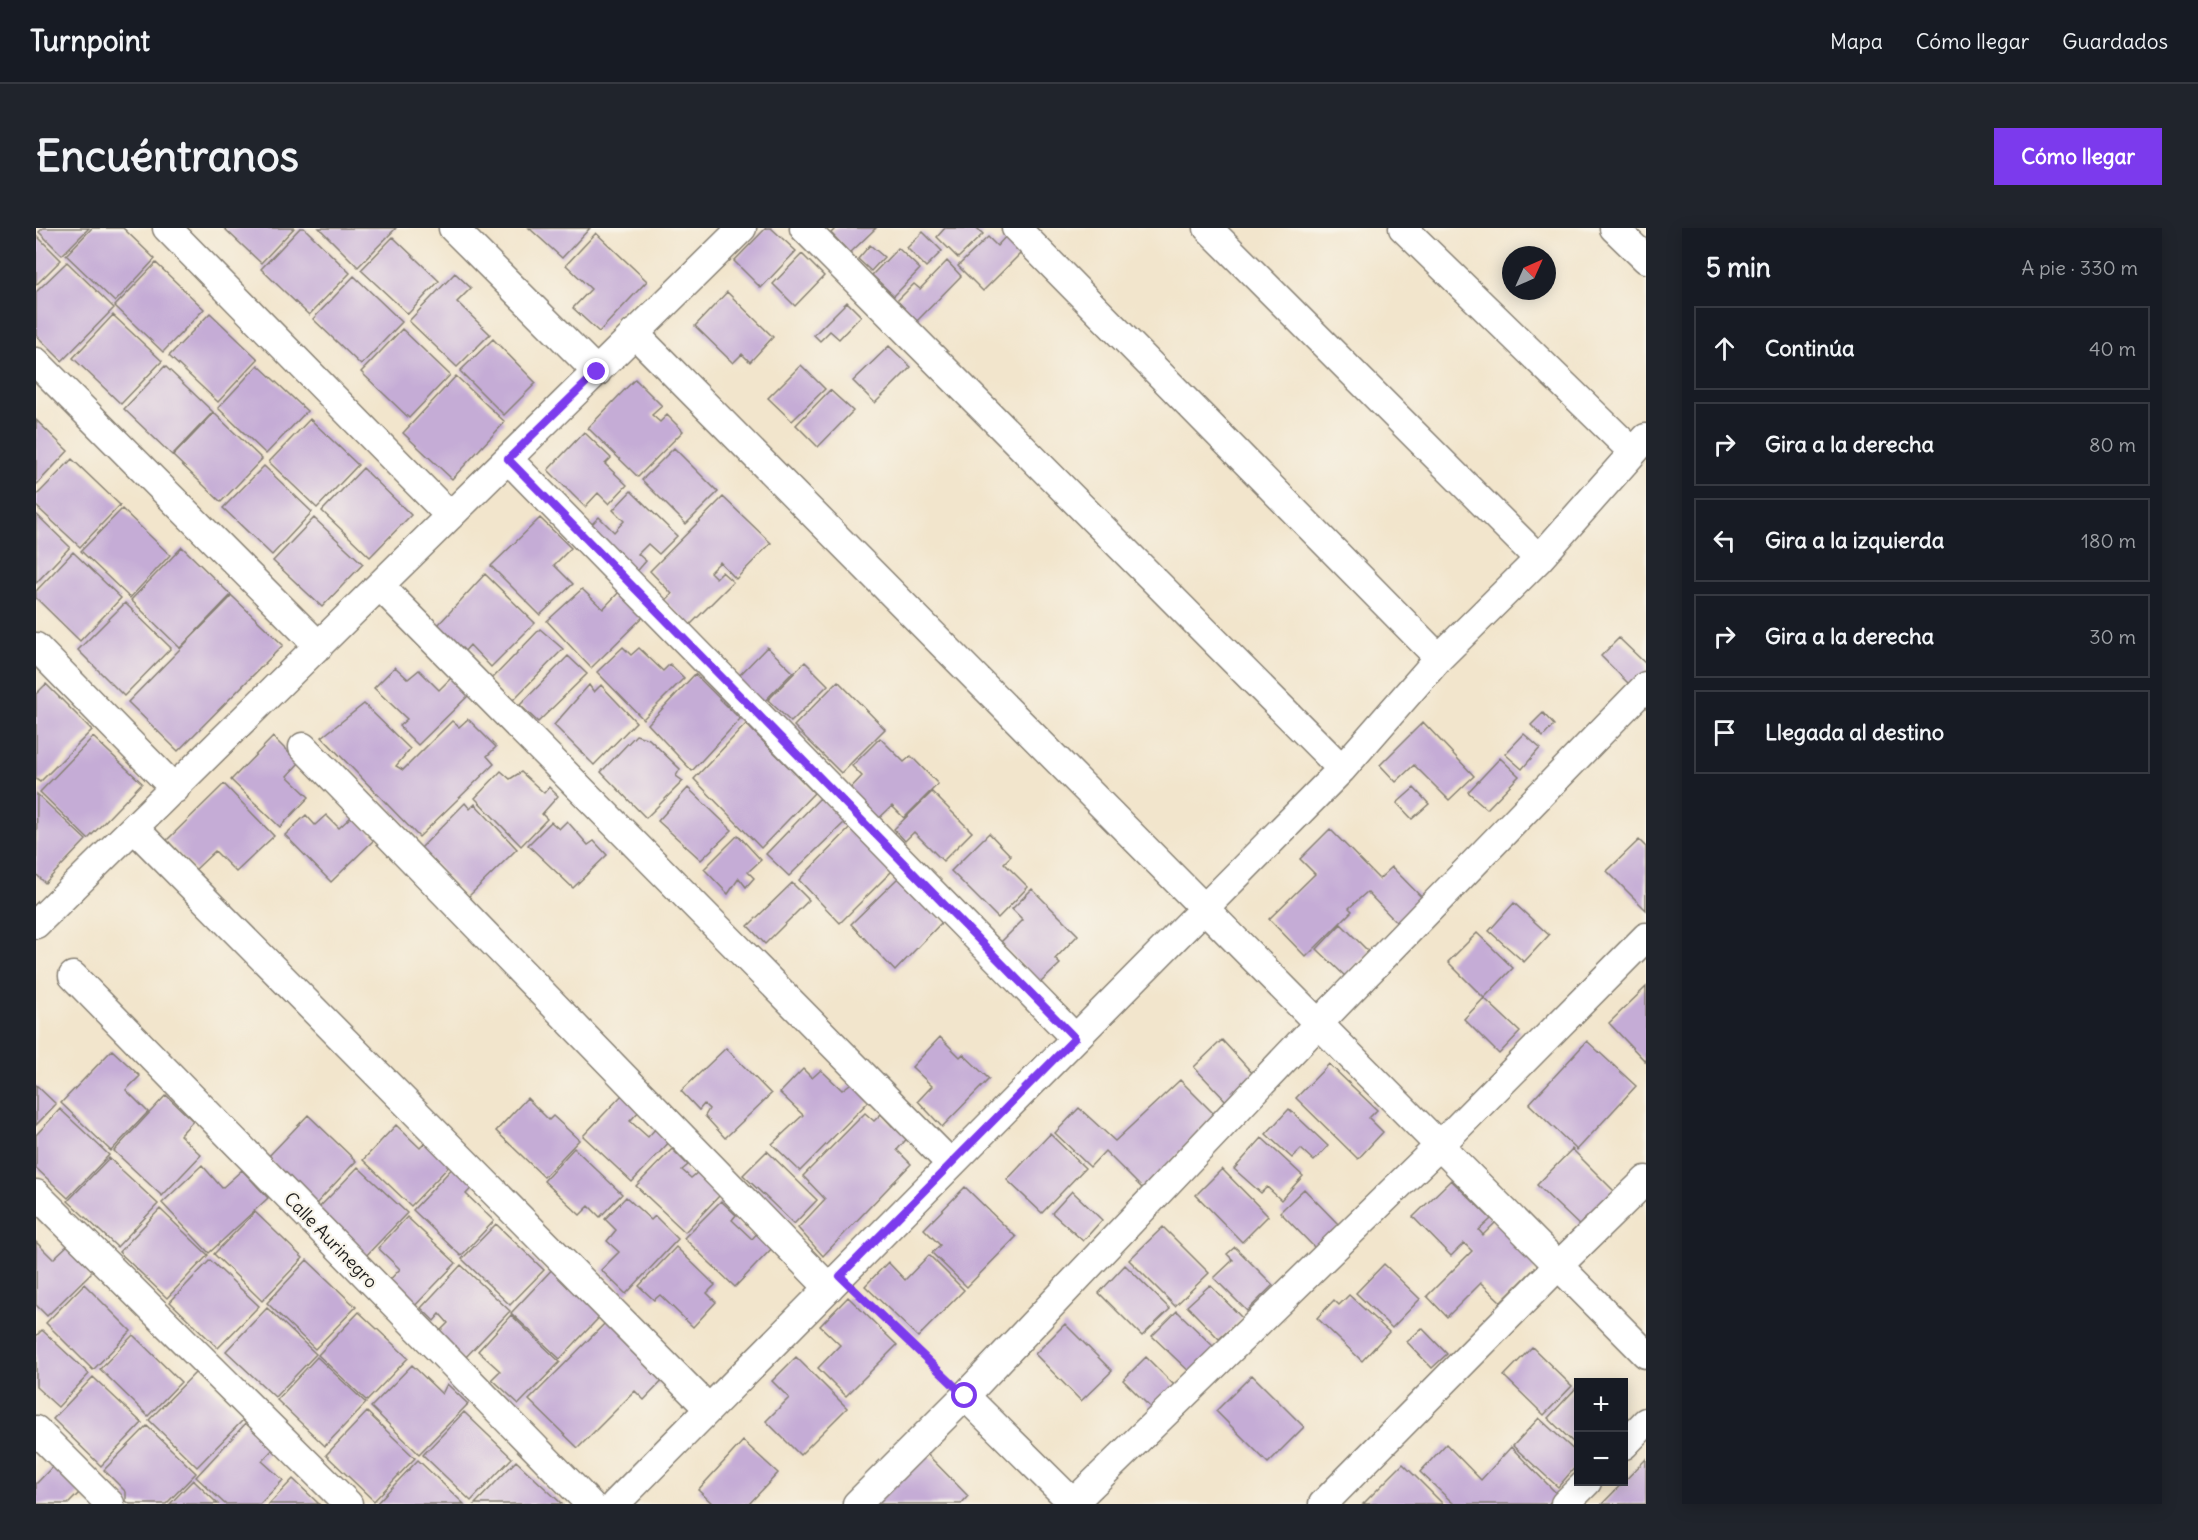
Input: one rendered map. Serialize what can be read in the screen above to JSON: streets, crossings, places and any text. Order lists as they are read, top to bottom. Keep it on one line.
{"streets":{"street":["Calle Aurinegro"]},"north":"top right","page":{"header":"Turnpoint","nav":["Mapa","Cómo llegar","Guardados"],"buttons":"Cómo llegar","title":"Encuéntranos","heading":["5 min","A pie · 330 m"],"list":[["Continúa","40 m"],["Gira a la derecha","80 m"],["Gira a la izquierda","180 m"],["Gira a la derecha","30 m"],"Llegada al destino"],"map_buttons":["+","−"]}}
